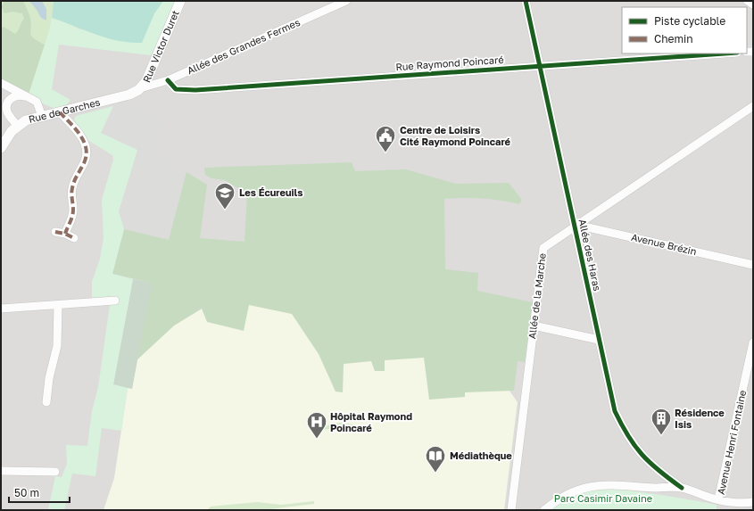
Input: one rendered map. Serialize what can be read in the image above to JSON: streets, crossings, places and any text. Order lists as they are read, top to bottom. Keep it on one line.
{"streets":{"street":["Rue Victor Duret","Allée des Grandes Fermes","Rue Raymond Poincaré","Rue de Garches","Avenue Brézin","Allée des Haras","Allée de la Marche","Avenue Henri Fontaine"]},"crossings":[["Rue Victor Duret","Allée des Grandes Fermes"],["Rue Victor Duret","Rue de Garches"],["Allée des Grandes Fermes","Rue Raymond Poincaré"],["Allée des Grandes Fermes","Rue de Garches"],["Rue Raymond Poincaré","Allée des Haras"],["Avenue Brézin","Allée des Haras"],["Avenue Brézin","Allée de la Marche"],["Allée des Haras","Allée de la Marche"]],"parks":["Parc Casimir Davaine"],"places":{"public building":["Centre de Loisirs Cité Raymond Poincaré"],"school or university":["Les Écureuils"],"building":["Résidence Isis"],"hospital":["Hôpital Raymond Poincaré"],"library":["Médiathèque"]},"legend":["Piste cyclable","Chemin"],"scale_bar":"50 m"}
